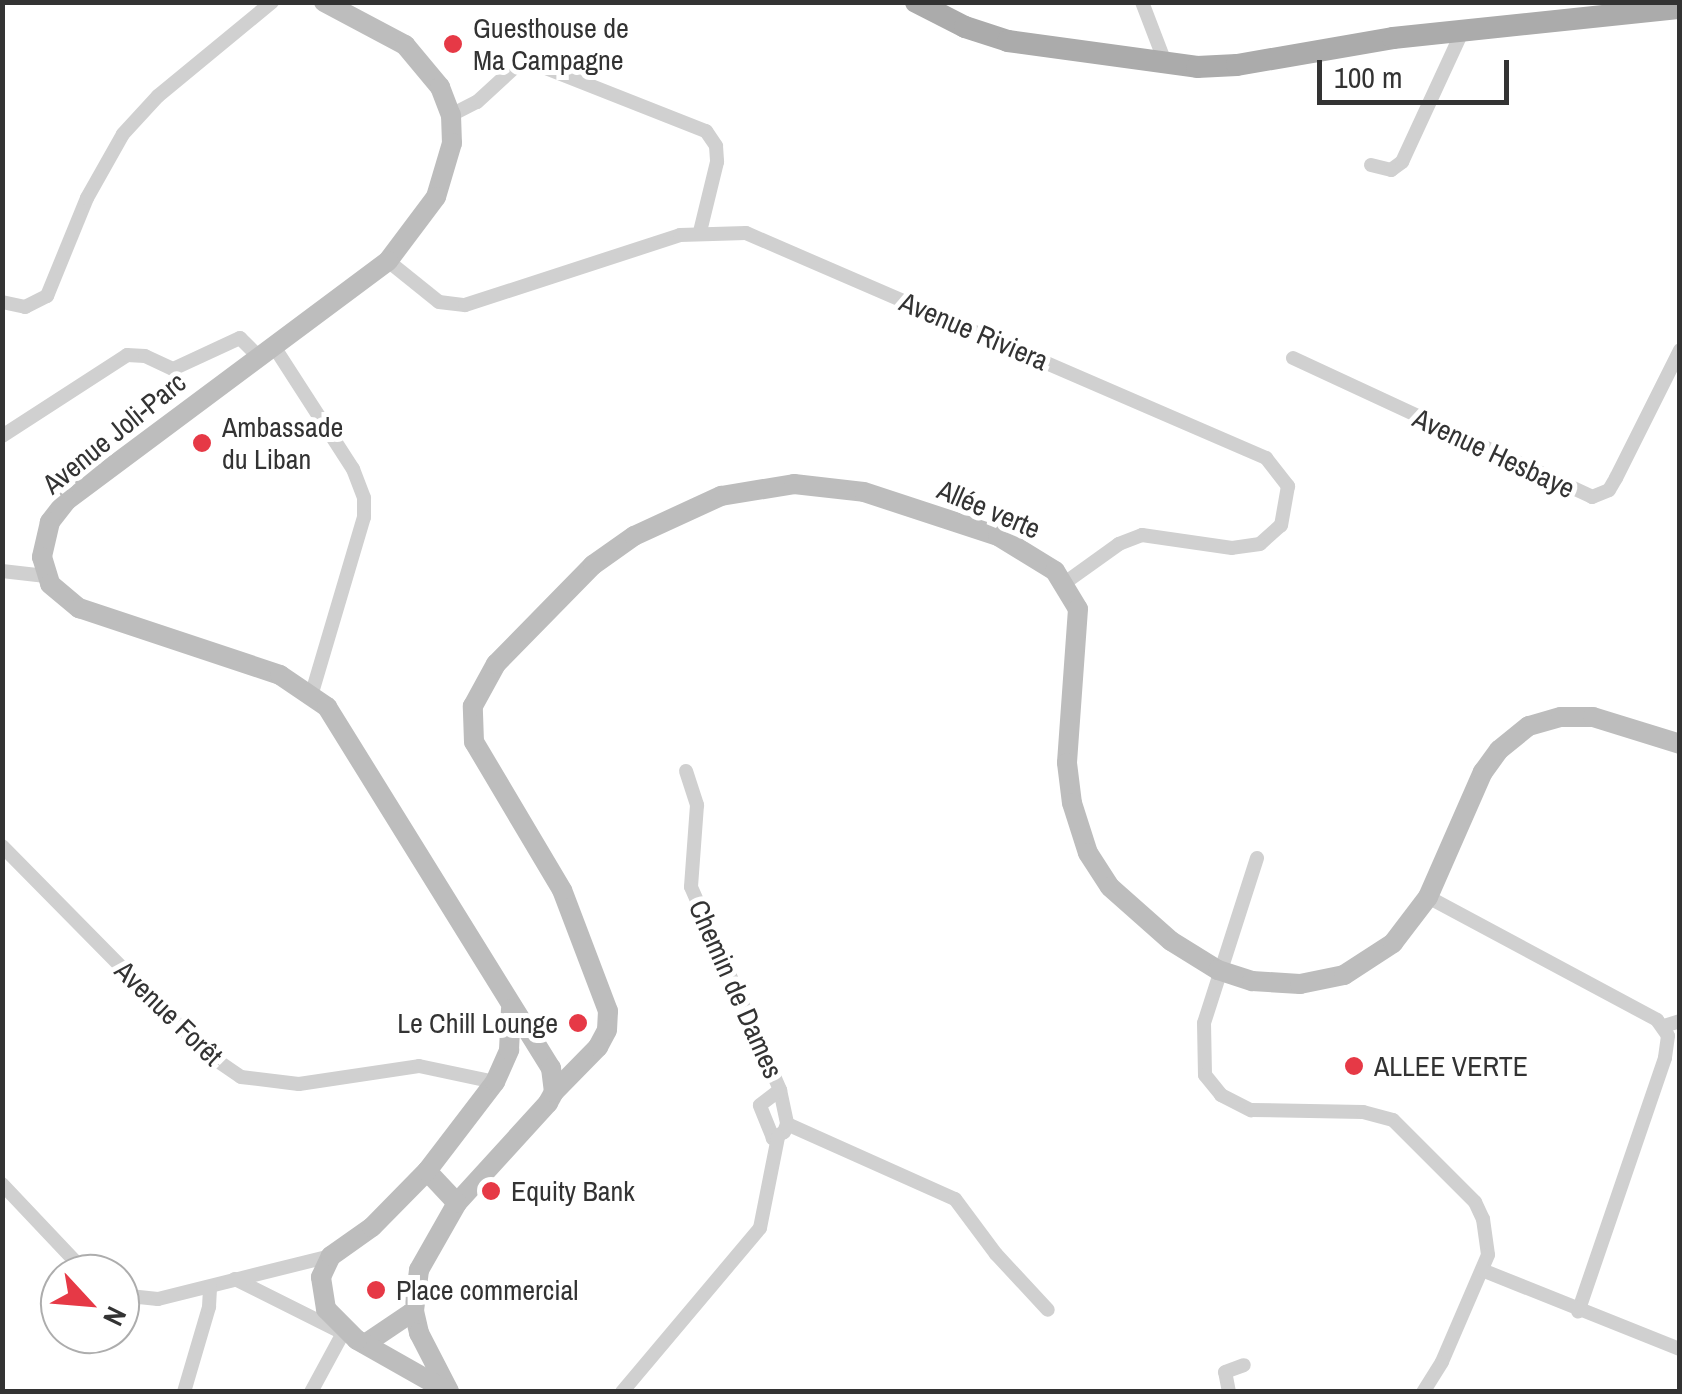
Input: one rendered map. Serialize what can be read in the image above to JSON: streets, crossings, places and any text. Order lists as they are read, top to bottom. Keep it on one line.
{"streets":{"street":["Avenue Riviera","Avenue Joli-Parc","Avenue Hesbaye","Allée verte","Chemin de Dames","Avenue Forêt"]},"crossings":[["Avenue Riviera","Avenue Joli-Parc"],["Avenue Riviera","Allée verte"]],"places":["Guesthouse de Ma Campagne","Ambassade du Liban","Le Chill Lounge","ALLEE VERTE","Equity Bank","Place commercial"],"scale_bar":"100 m","north":"bottom right"}
